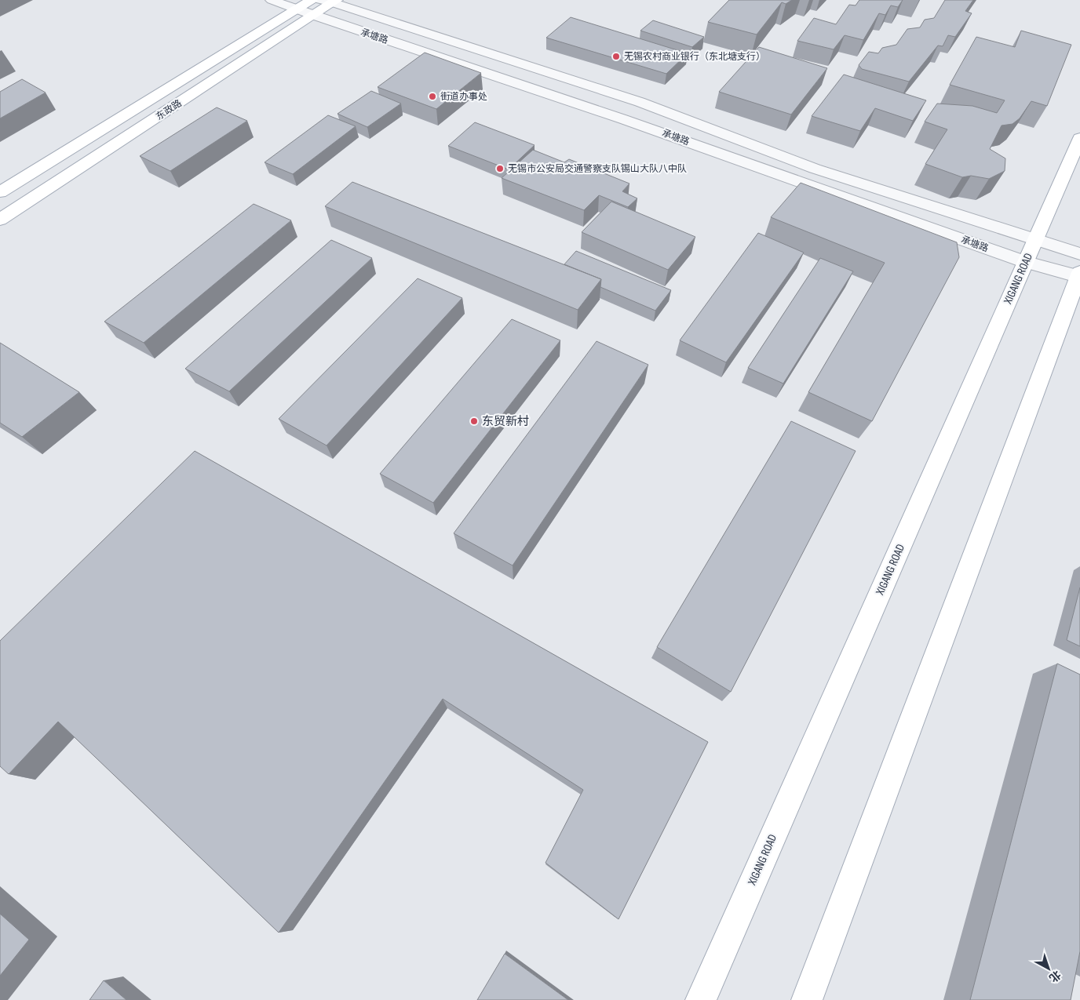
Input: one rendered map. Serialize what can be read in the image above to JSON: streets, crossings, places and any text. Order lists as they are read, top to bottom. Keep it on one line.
{"streets":{"main road":["东政路","XIGANG ROAD"],"street":["承塘路"]},"crossings":[["承塘路","东政路"],["承塘路","XIGANG ROAD"]],"places":["无锡农村商业银行（东北塘支行）","街道办事处","无锡市公安局交通警察支队锡山大队八中队","东贸新村"],"north":"bottom right"}
